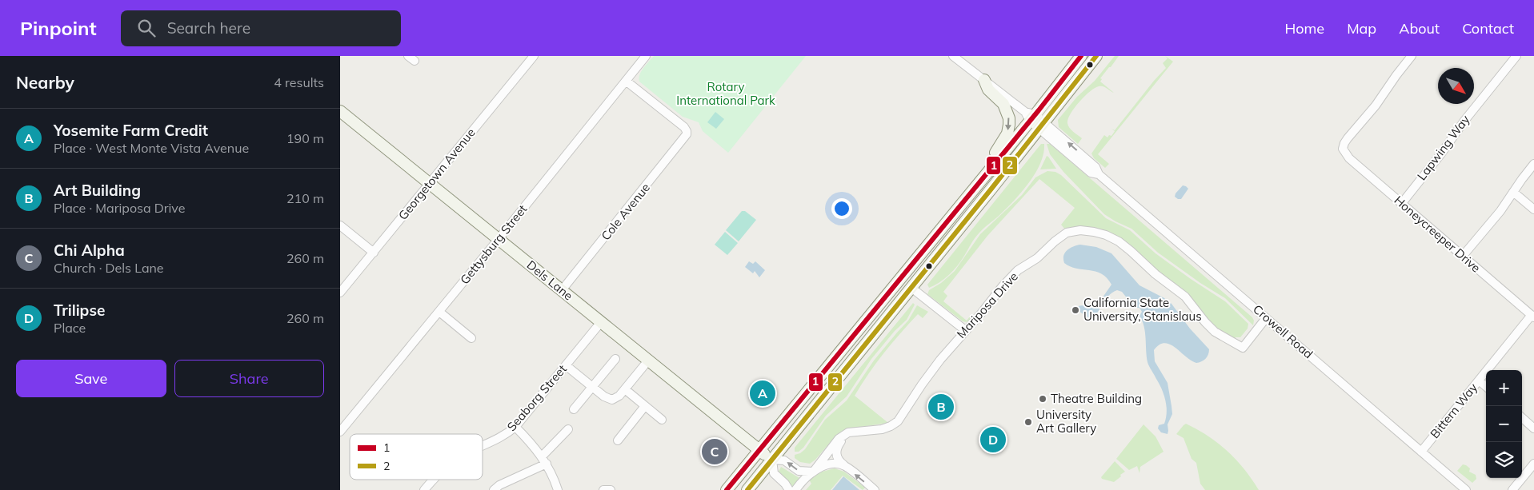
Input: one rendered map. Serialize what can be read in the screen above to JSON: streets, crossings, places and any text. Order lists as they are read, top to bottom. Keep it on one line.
{"streets":{"main road":["Dels Lane"],"street":["Lapwing Way","Georgetown Avenue","Cole Avenue","Honeycreeper Drive","Gettysburg Street","Mariposa Drive","Crowell Road","Seaborg Street","Bittern Way"]},"crossings":[["Lapwing Way","Honeycreeper Drive"],["Georgetown Avenue","Dels Lane"],["Cole Avenue","Gettysburg Street"],["Cole Avenue","Dels Lane"],["Honeycreeper Drive","Bittern Way"],["Gettysburg Street","Dels Lane"],["Dels Lane","Seaborg Street"],["Mariposa Drive","Crowell Road"],["Crowell Road","Bittern Way"]],"parks":["Rotary International Park"],"places":["California State University, Stanislaus","Theatre Building","University Art Gallery"],"lines":["transit line 1","transit line 2"],"legend":["1","2"],"north":"bottom right","page":{"header":"Pinpoint","search":"Search here","nav":["Home","Map","About","Contact"],"heading":["Nearby","4 results"],"list":[{"mark":"A","name":"Yosemite Farm Credit","note":"Place · West Monte Vista Avenue","value":"190 m"},{"mark":"B","name":"Art Building","note":"Place · Mariposa Drive","value":"210 m"},{"mark":"C","name":"Chi Alpha","note":"Church · Dels Lane","value":"260 m"},{"mark":"D","name":"Trilipse","note":"Place","value":"260 m"}],"buttons":["Save","Share"],"map_buttons":["+","−"],"pins":["A","B","D","C"]}}
